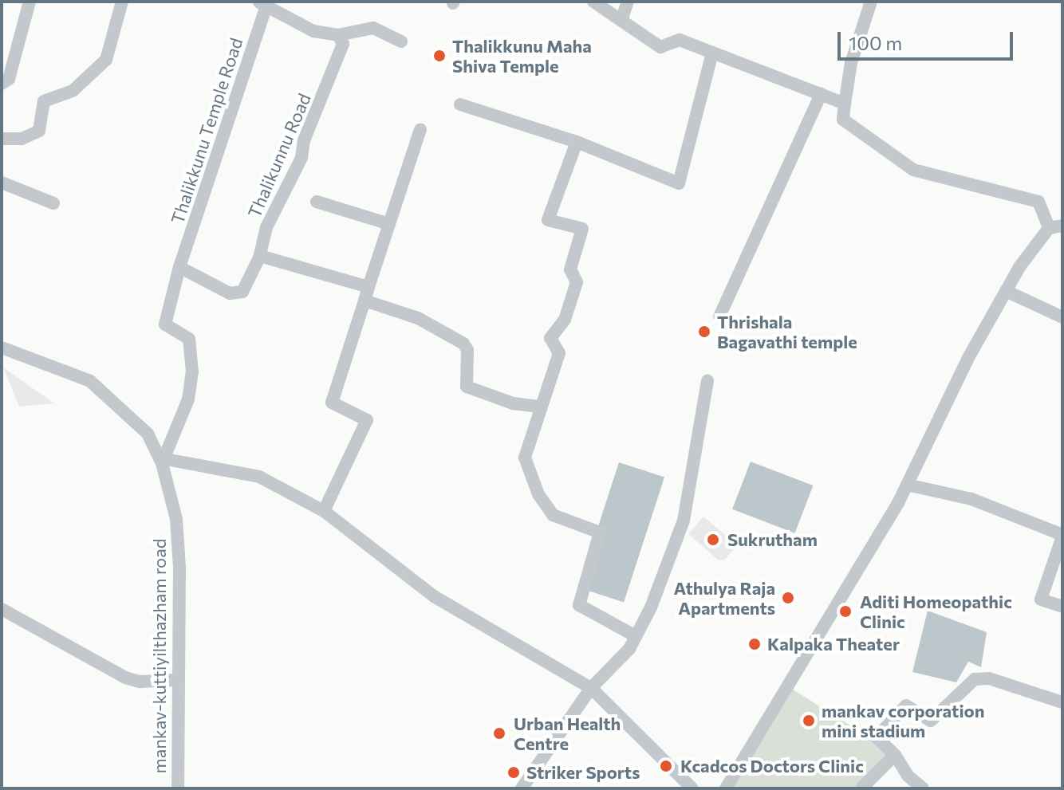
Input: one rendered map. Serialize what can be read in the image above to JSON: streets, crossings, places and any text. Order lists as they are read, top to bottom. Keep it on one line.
{"streets":{"street":["Thalikkunu Temple Road","Thalikunnu Road","mankav-kuttiyilthazham road"]},"crossings":[["Thalikkunu Temple Road","Thalikunnu Road"]],"places":["Thalikkunu Maha Shiva Temple","Thrishala Bagavathi temple","Sukrutham","Athulya Raja Apartments","Aditi Homeopathic Clinic","Kalpaka Theater","mankav corporation mini stadium","Urban Health Centre","Kcadcos Doctors Clinic","Striker Sports"],"scale_bar":"100 m"}
